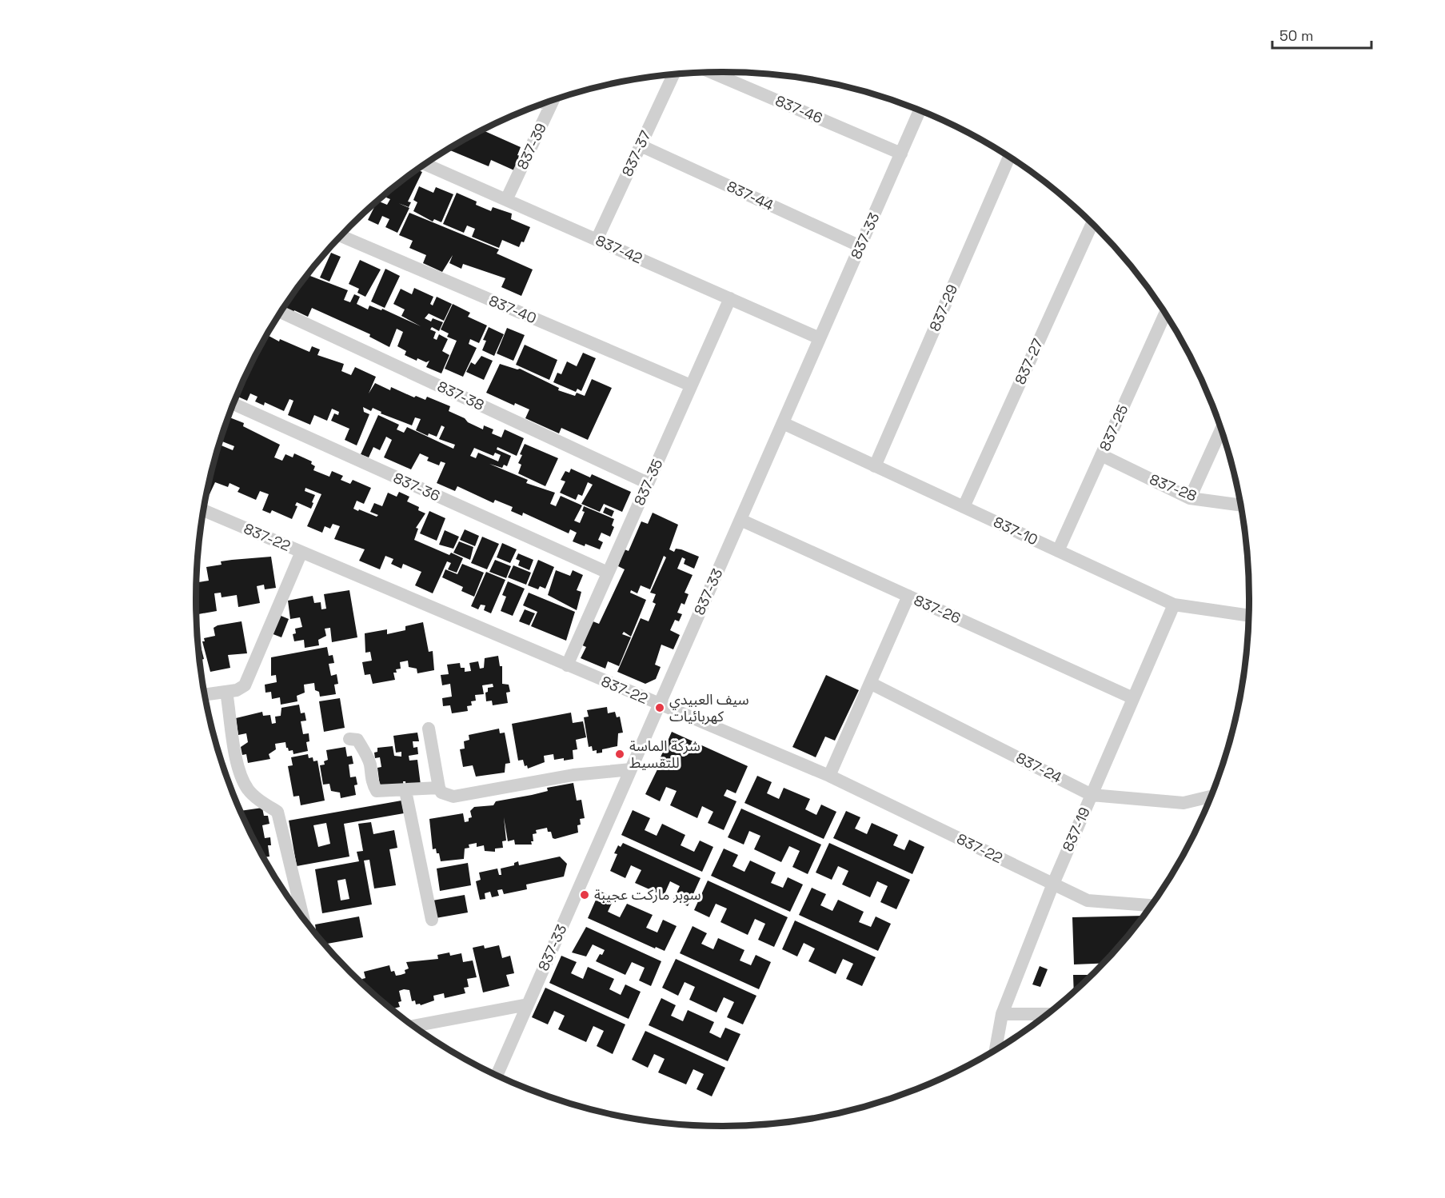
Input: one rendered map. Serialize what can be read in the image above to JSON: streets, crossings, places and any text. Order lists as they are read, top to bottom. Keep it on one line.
{"streets":{"street":["837-46","837-39","837-37","837-44","837-33","837-42","837-29","837-40","837-27","837-38","837-25","837-35","837-36","837-28","837-10","837-22","837-26","837-24","837-19"]},"crossings":[["837-46","837-33"],["837-39","837-42"],["837-37","837-44"],["837-37","837-42"],["837-44","837-33"],["837-33","837-42"],["837-33","837-10"],["837-33","837-22"],["837-33","837-26"],["837-42","837-35"],["837-29","837-10"],["837-40","837-35"],["837-27","837-10"],["837-38","837-35"],["837-25","837-28"],["837-25","837-10"],["837-35","837-36"],["837-35","837-22"],["837-10","837-19"],["837-22","837-19"],["837-26","837-19"],["837-24","837-19"]],"places":["سيف العبيدي كهربائيات","شركة الماسة للتقسيط","سوبر ماركت عجيبة"],"scale_bar":"50 m"}
